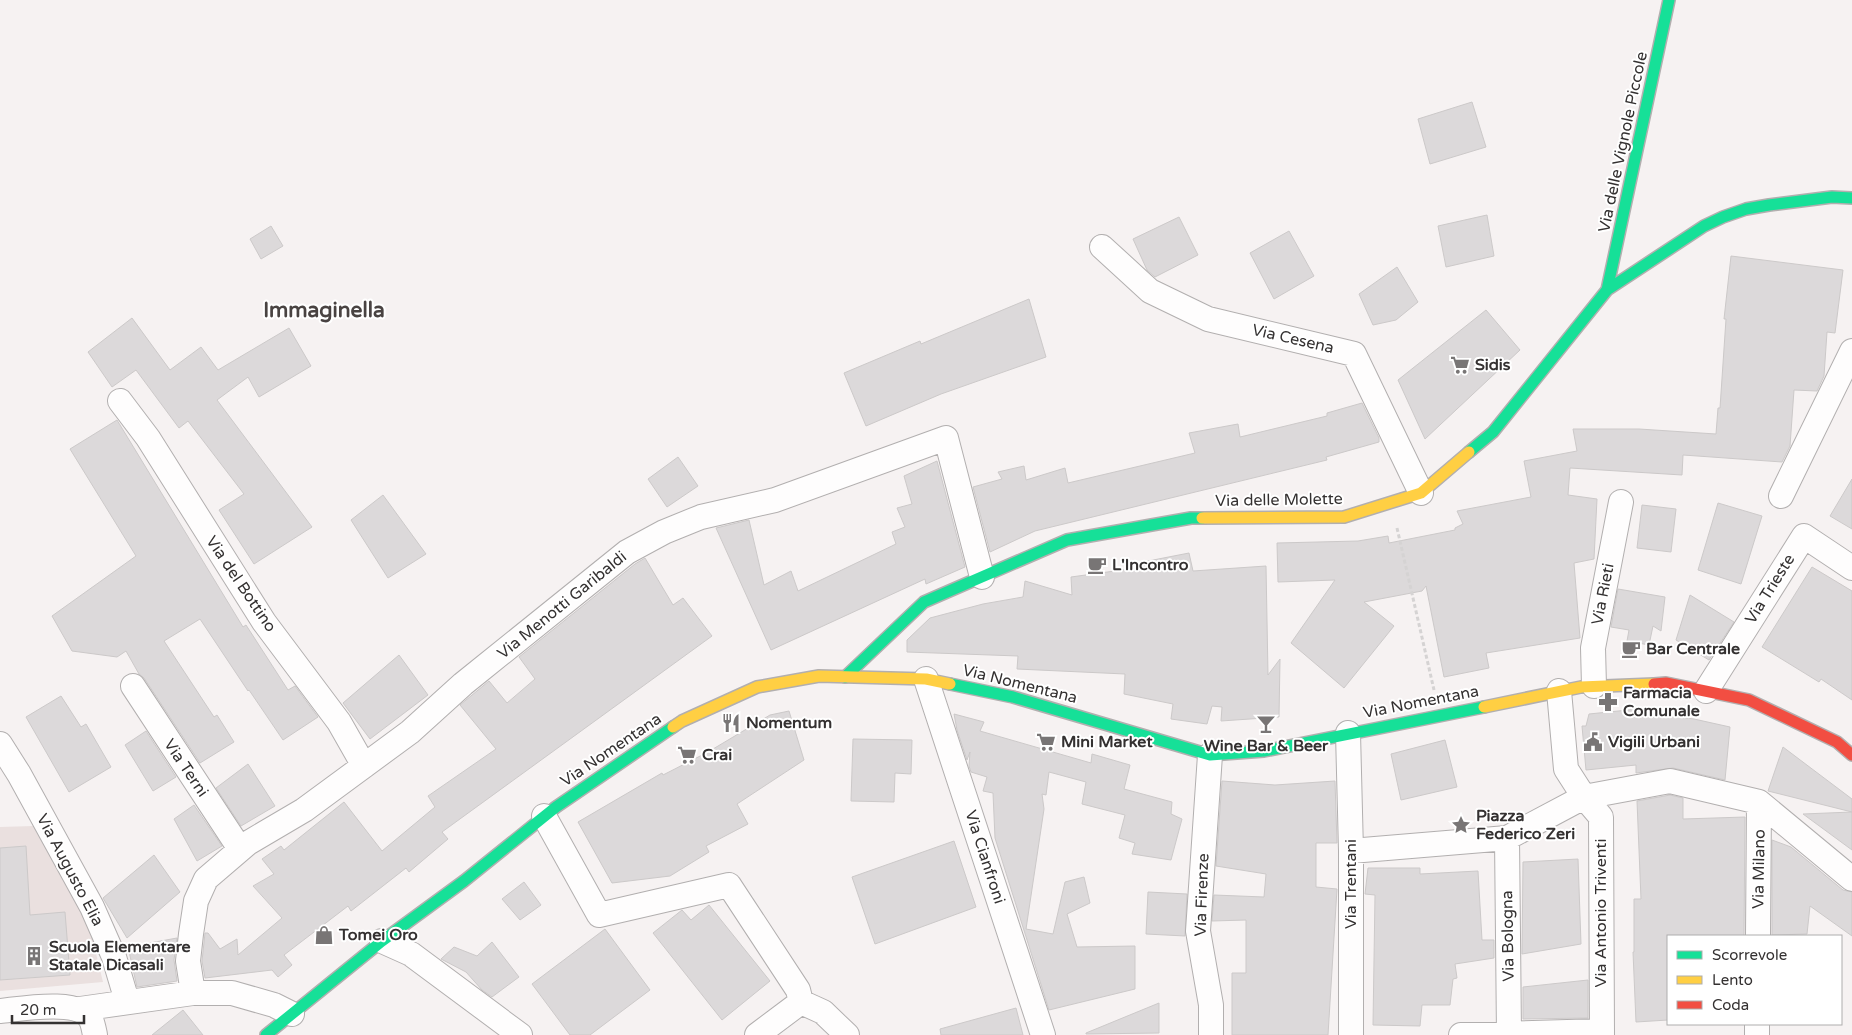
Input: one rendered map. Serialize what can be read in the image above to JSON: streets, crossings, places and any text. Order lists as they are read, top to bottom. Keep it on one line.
{"streets":{"main road":["Via delle Vignole Piccole","Via delle Molette","Via Nomentana"],"street":["Via Cesena","Via del Bottino","Via Trieste","Via Rieti","Via Menotti Garibaldi","Via Terni","Via Cianfroni","Via Milano","Via Augusto Elia","Via Trentani","Via Firenze","Via Antonio Triventi","Via Bologna"]},"crossings":[["Via delle Vignole Piccole","Via delle Molette"],["Via Cesena","Via delle Molette"],["Via delle Molette","Via Menotti Garibaldi"],["Via delle Molette","Via Nomentana"],["Via del Bottino","Via Menotti Garibaldi"],["Via Trieste","Via Nomentana"],["Via Rieti","Via Nomentana"],["Via Menotti Garibaldi","Via Terni"],["Via Nomentana","Via Cianfroni"],["Via Nomentana","Via Trentani"],["Via Nomentana","Via Firenze"],["Via Nomentana","Via Antonio Triventi"]],"districts":["Immaginella"],"places":{"supermarket":["Sidis","Mini Market","Crai"],"cafe":["L'Incontro","Bar Centrale"],"pharmacy":["Farmacia Comunale"],"restaurant":["Nomentum"],"bar":["Wine Bar & Beer"],"public building":["Vigili Urbani"],"place":["Piazza Federico Zeri"],"shop":["Tomei Oro"],"building":["Scuola Elementare Statale Dicasali"]},"legend":["Scorrevole","Lento","Coda"],"scale_bar":"20 m"}
